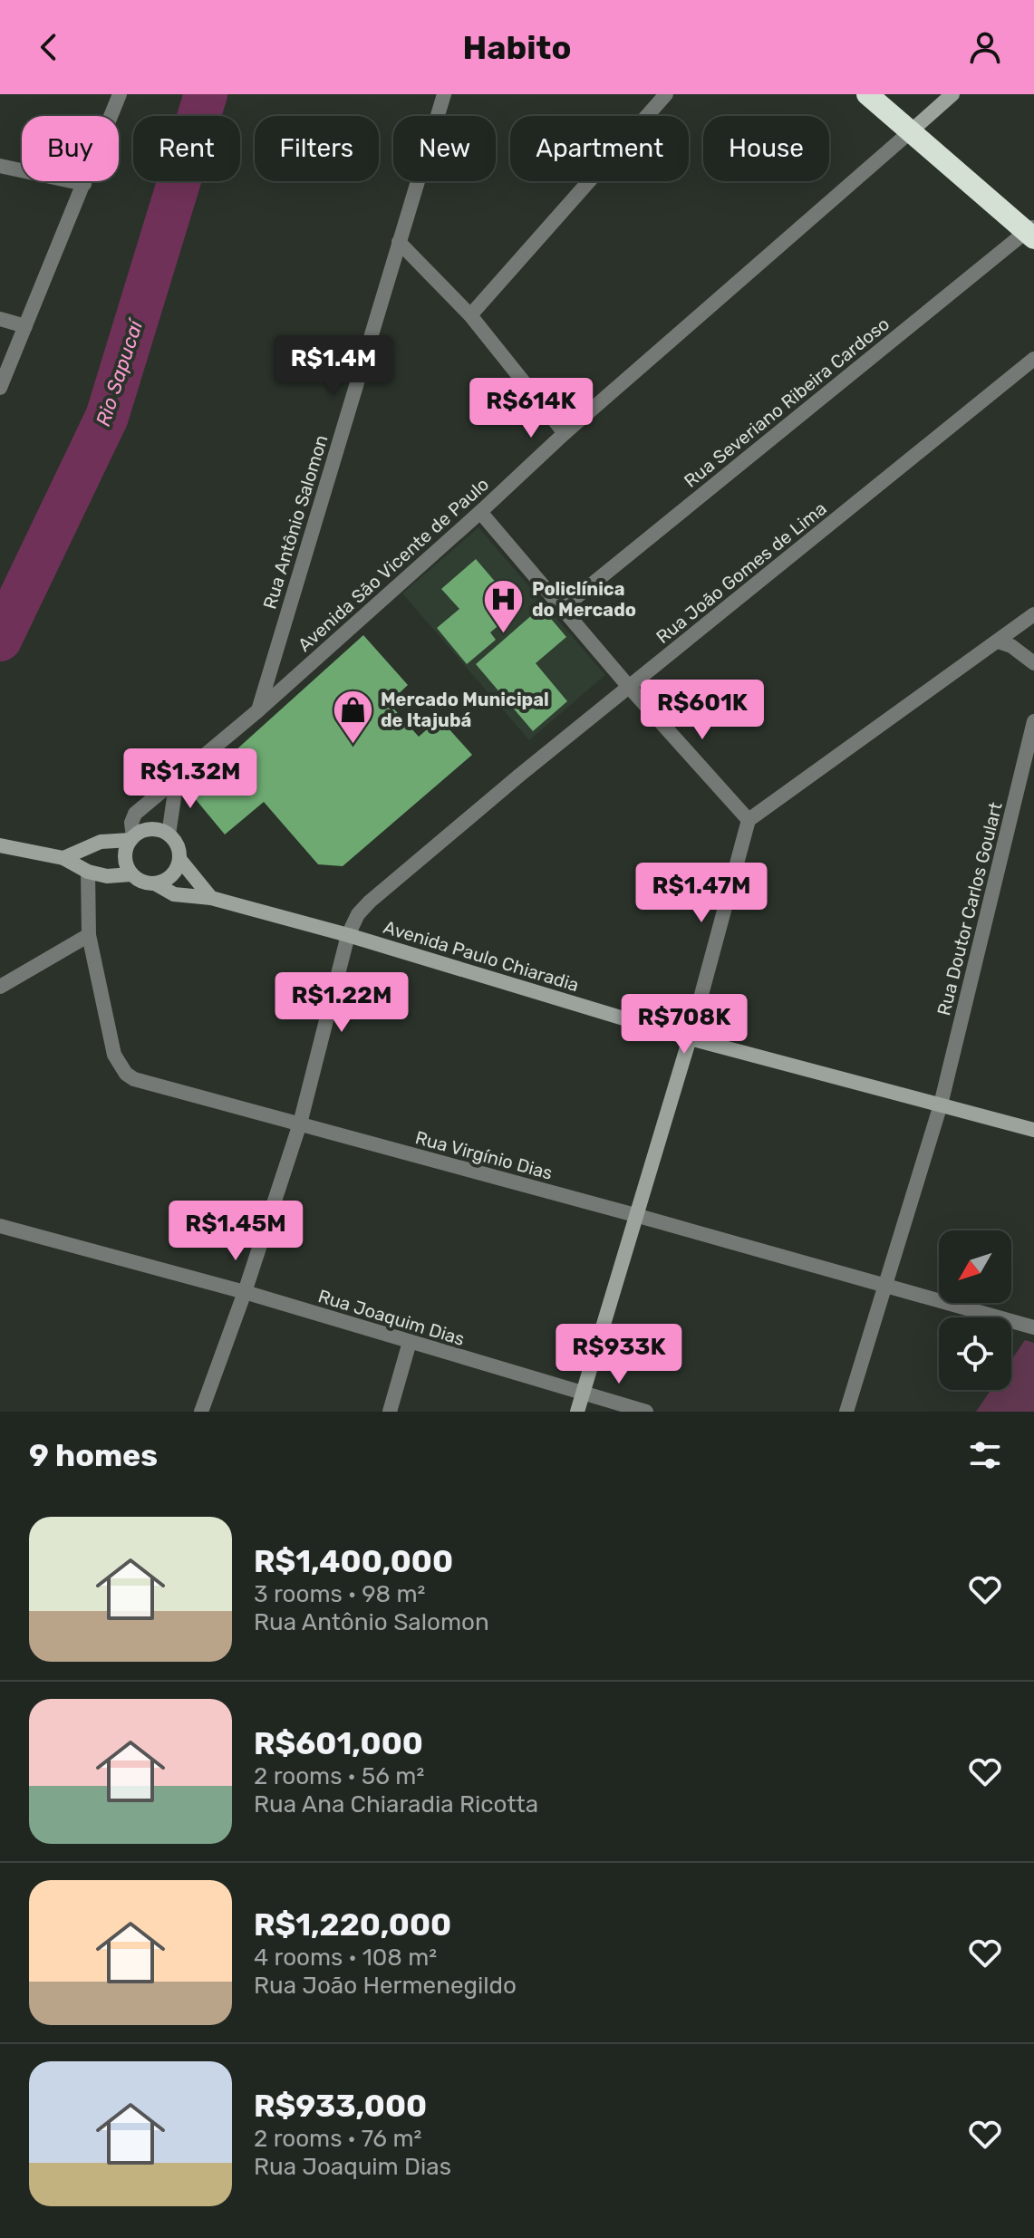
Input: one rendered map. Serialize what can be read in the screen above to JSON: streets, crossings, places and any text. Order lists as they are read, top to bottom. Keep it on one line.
{"streets":{"main road":["Avenida São Vicente de Paulo","Avenida Paulo Chiaradia"],"street":["Rua Severiano Ribeira Cardoso","Rua Antônio Salomon","Rua João Gomes de Lima","Rua Doutor Carlos Goulart","Rua Virgínio Dias","Rua Joaquim Dias"]},"crossings":[["Rua Antônio Salomon","Avenida São Vicente de Paulo"],["Avenida São Vicente de Paulo","Avenida Paulo Chiaradia"],["Rua João Gomes de Lima","Avenida Paulo Chiaradia"],["Rua João Gomes de Lima","Rua Virgínio Dias"],["Rua João Gomes de Lima","Rua Joaquim Dias"],["Rua Doutor Carlos Goulart","Avenida Paulo Chiaradia"],["Rua Doutor Carlos Goulart","Rua Virgínio Dias"]],"water":["Rio Sapucaí"],"places":{"hospital":["Policlínica do Mercado"],"shop":["Mercado Municipal de Itajubá"]},"north":"bottom left","page":{"header":"Habito","chip":["Buy","Rent","Filters","New","Apartment","House"],"price":["R$1.4M","R$614K","R$601K","R$1.32M","R$1.47M","R$1.22M","R$708K","R$1.45M","R$933K"],"heading":"9 homes","list":[{"name":"R$1,400,000","note":"3 rooms · 98 m² · Rua Antônio Salomon"},{"name":"R$601,000","note":"2 rooms · 56 m² · Rua Ana Chiaradia Ricotta"},{"name":"R$1,220,000","note":"4 rooms · 108 m² · Rua João Hermenegildo"},{"name":"R$933,000","note":"2 rooms · 76 m² · Rua Joaquim Dias"}]}}
